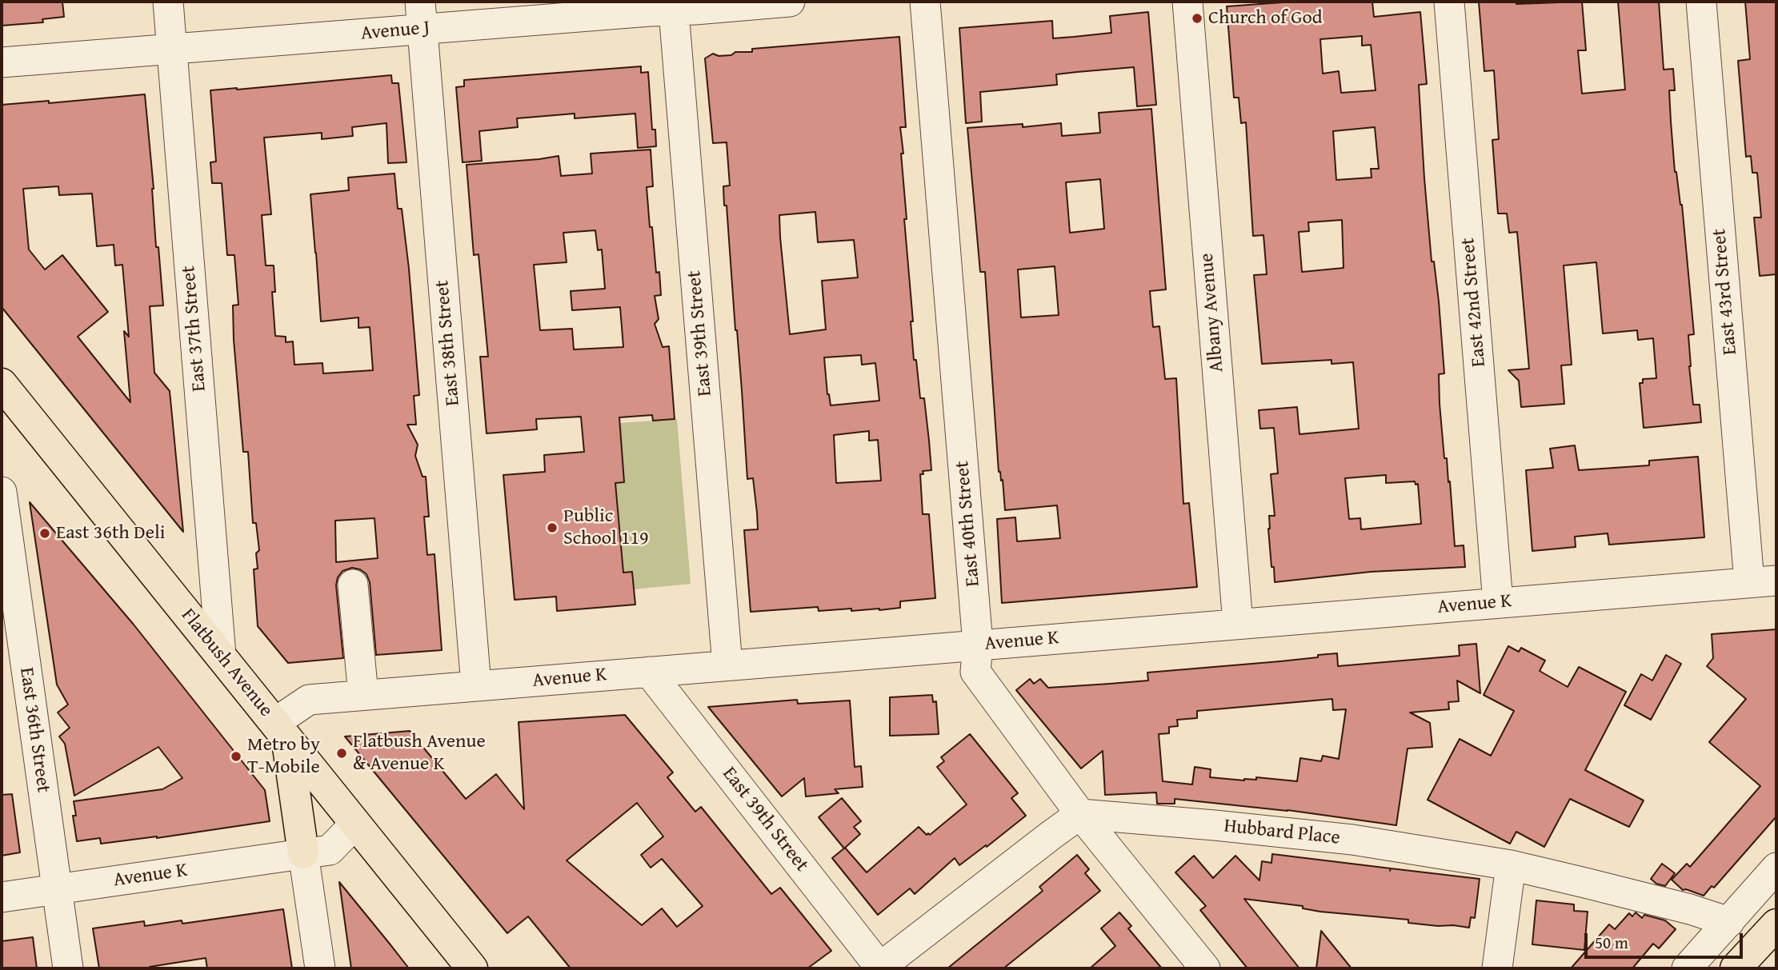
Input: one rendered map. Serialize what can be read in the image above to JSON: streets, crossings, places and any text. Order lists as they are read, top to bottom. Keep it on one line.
{"streets":{"main road":["Flatbush Avenue"],"street":["Avenue J","East 43rd Street","East 42nd Street","Albany Avenue","East 37th Street","East 39th Street","East 38th Street","East 40th Street","Avenue K","East 36th Street","Hubbard Place"]},"crossings":[["Avenue J","East 37th Street"],["Avenue J","East 39th Street"],["Avenue J","East 38th Street"],["East 43rd Street","Avenue K"],["East 42nd Street","Avenue K"],["Albany Avenue","Avenue K"],["East 37th Street","Flatbush Avenue"],["East 39th Street","Avenue K"],["East 38th Street","Avenue K"],["East 40th Street","Avenue K"],["East 40th Street","Hubbard Place"],["Avenue K","Flatbush Avenue"],["Avenue K","East 36th Street"]],"places":["Church of God","Public School 119","East 36th Deli","Flatbush Avenue & Avenue K","Metro by T-Mobile"],"scale_bar":"50 m"}
